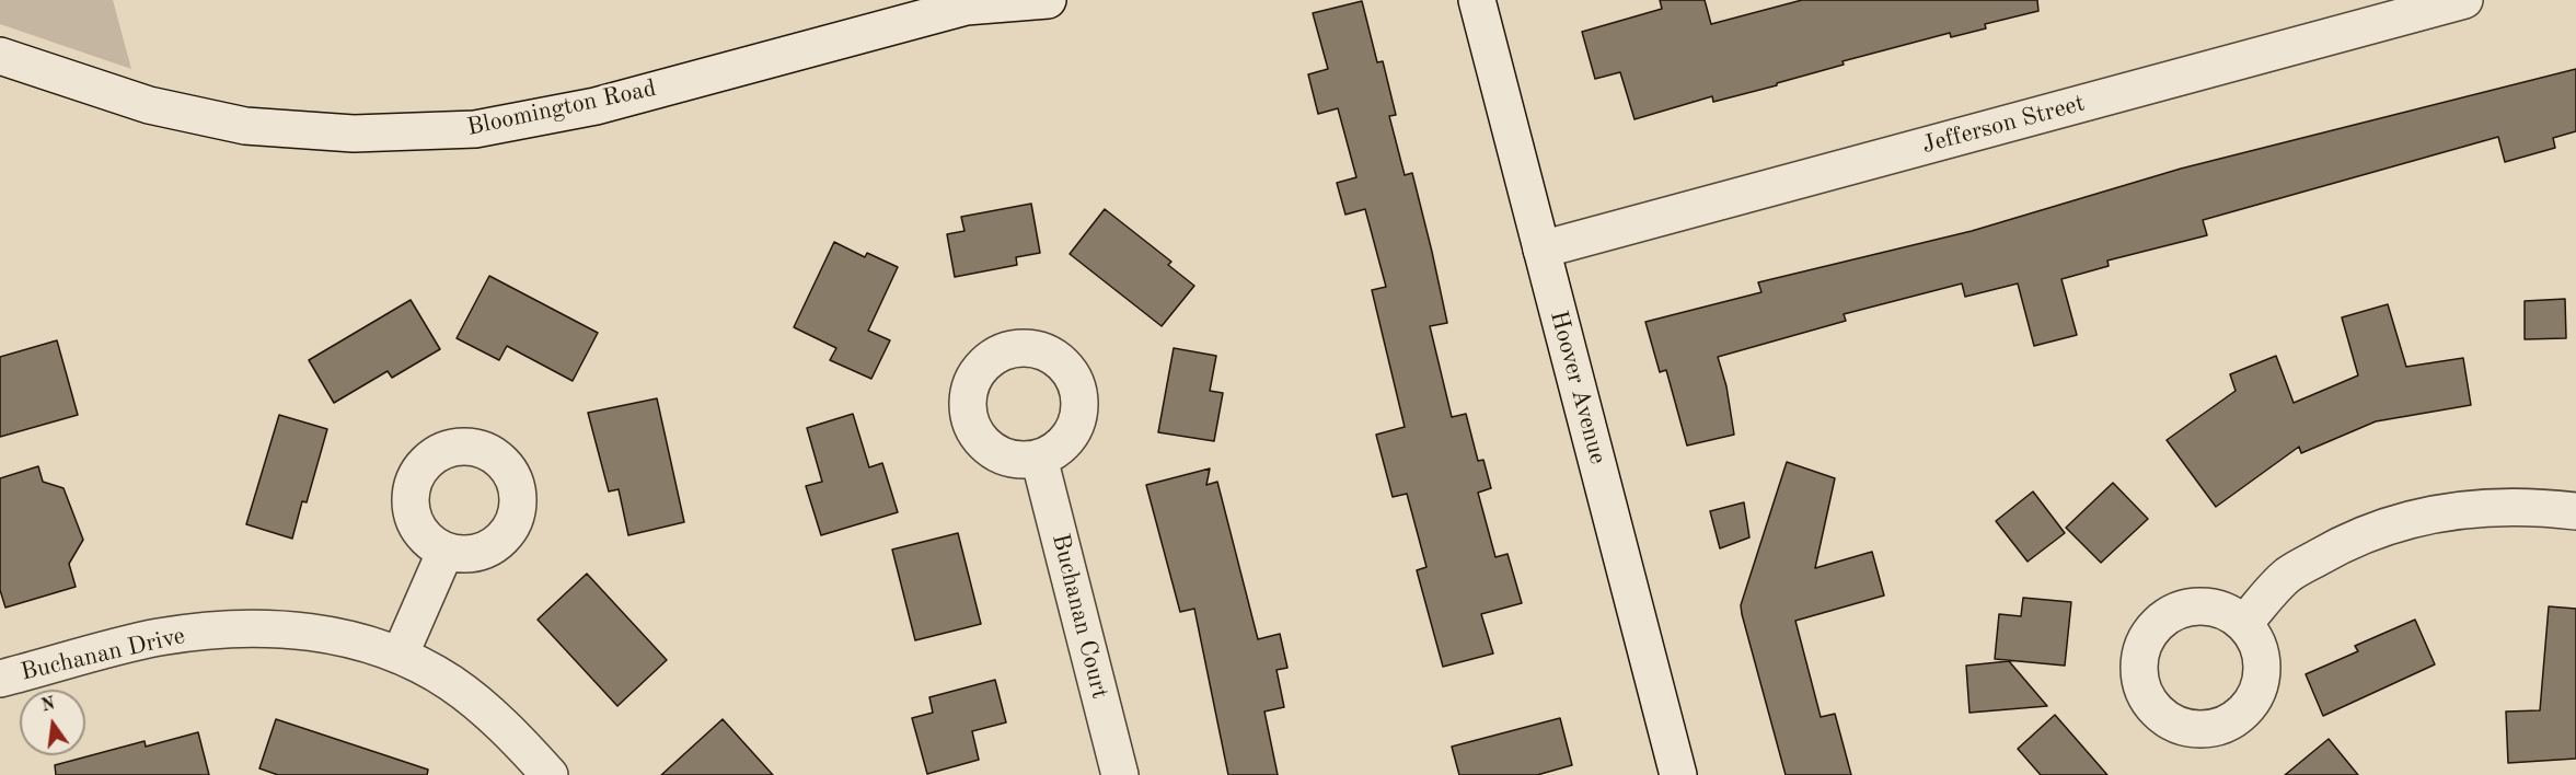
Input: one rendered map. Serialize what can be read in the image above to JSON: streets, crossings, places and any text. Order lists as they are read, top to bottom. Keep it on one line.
{"streets":{"street":["Bloomington Road","Jefferson Street","Hoover Avenue","Buchanan Court","Buchanan Drive"]},"crossings":[["Jefferson Street","Hoover Avenue"]],"north":"top"}
